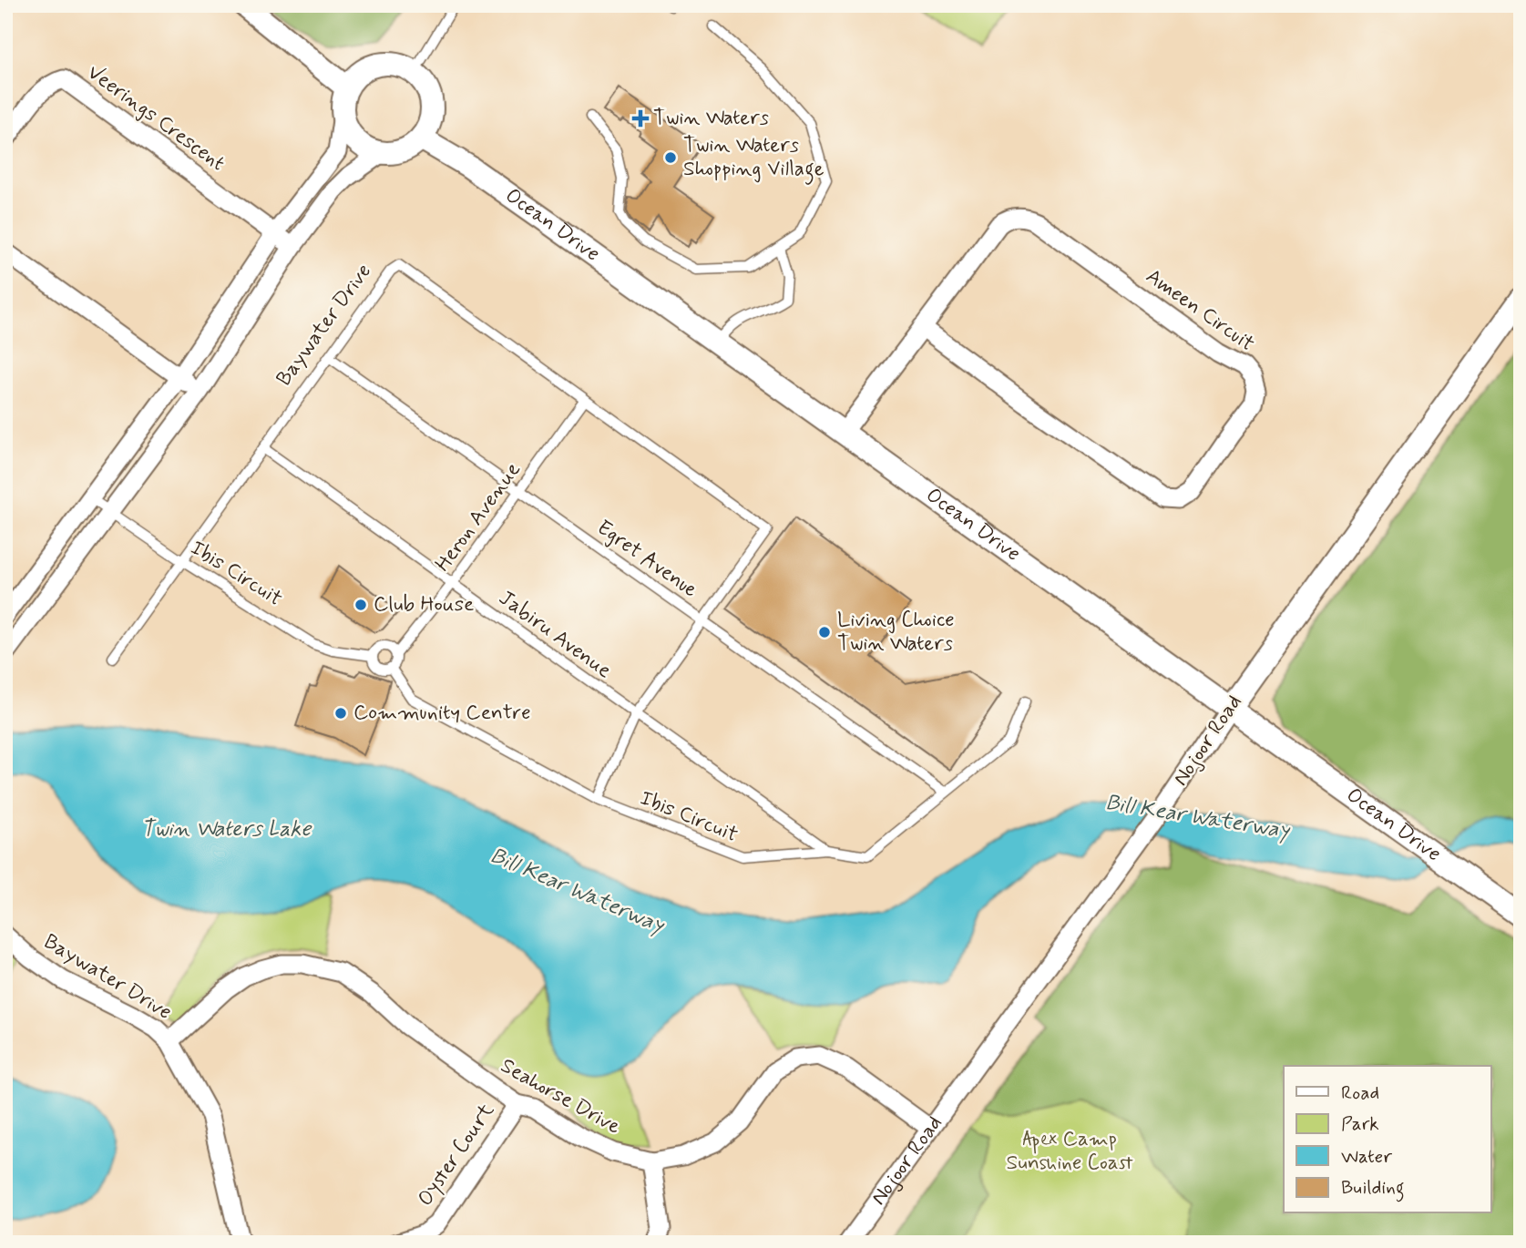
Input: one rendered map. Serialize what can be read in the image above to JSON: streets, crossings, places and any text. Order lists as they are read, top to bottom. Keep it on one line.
{"streets":{"street":["Veerings Crescent","Ocean Drive","Ameen Circuit","Baywater Drive","Nojoor Road","Seahorse Drive","Oyster Court"],"lane":["Heron Avenue","Egret Avenue","Ibis Circuit","Jabiru Avenue"]},"crossings":[["Ocean Drive","Ameen Circuit"],["Ocean Drive","Nojoor Road"],["Baywater Drive","Heron Avenue"],["Baywater Drive","Egret Avenue"],["Baywater Drive","Ibis Circuit"],["Baywater Drive","Jabiru Avenue"],["Baywater Drive","Seahorse Drive"],["Heron Avenue","Egret Avenue"],["Heron Avenue","Ibis Circuit"],["Heron Avenue","Jabiru Avenue"],["Egret Avenue","Ibis Circuit"],["Ibis Circuit","Jabiru Avenue"],["Nojoor Road","Seahorse Drive"],["Seahorse Drive","Oyster Court"]],"water":["Bill Kear Waterway","Twin Waters Lake"],"parks":["Apex Camp Sunshine Coast"],"places":{"health":["Twin Waters"],"other":["Twin Waters Shopping Village","Club House","Living Choice Twin Waters","Community Centre"]},"legend":["Road","Park","Water","Building"]}
